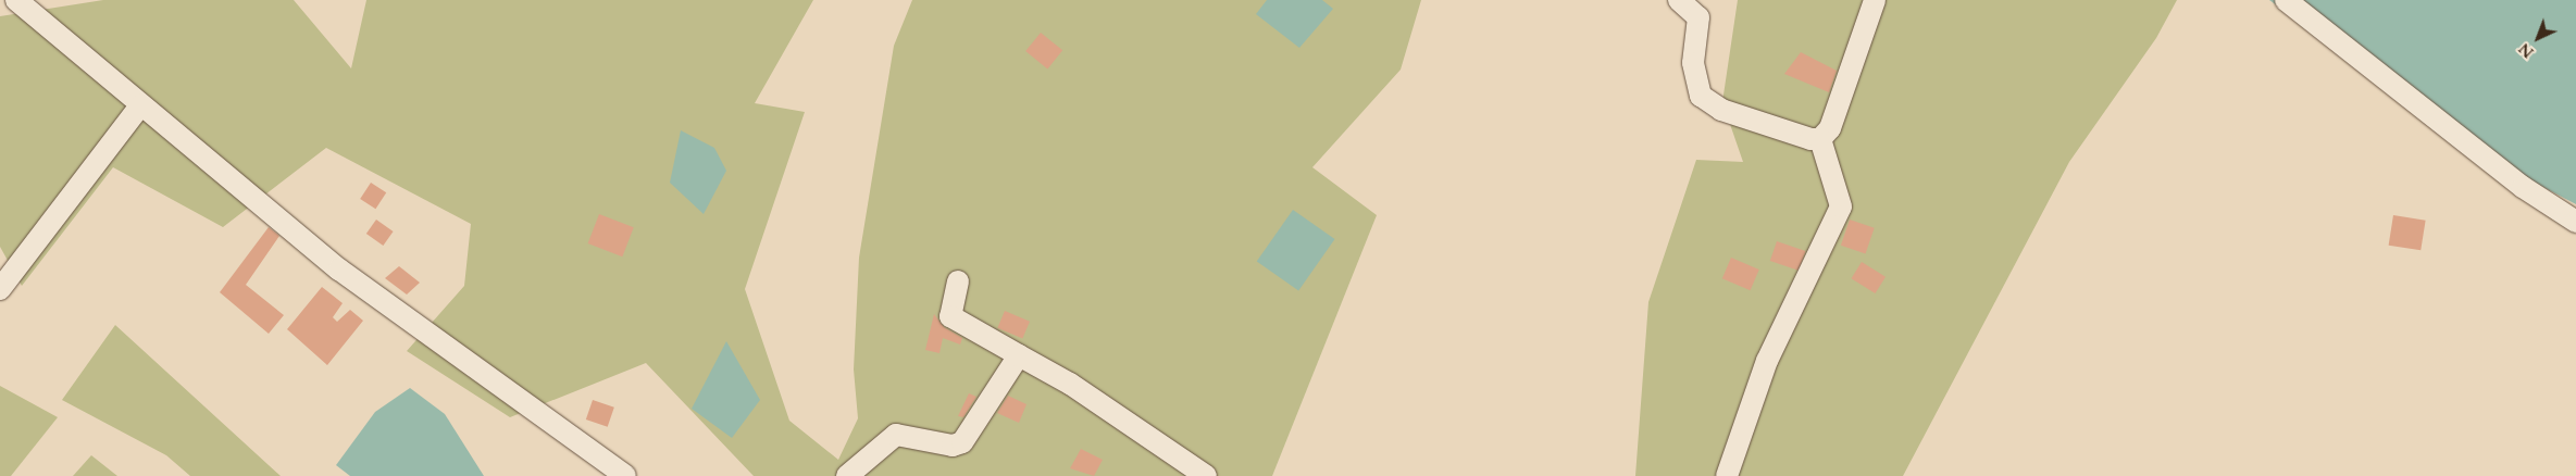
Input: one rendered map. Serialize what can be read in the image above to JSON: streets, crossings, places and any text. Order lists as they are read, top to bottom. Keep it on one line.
{"north":"bottom left"}
